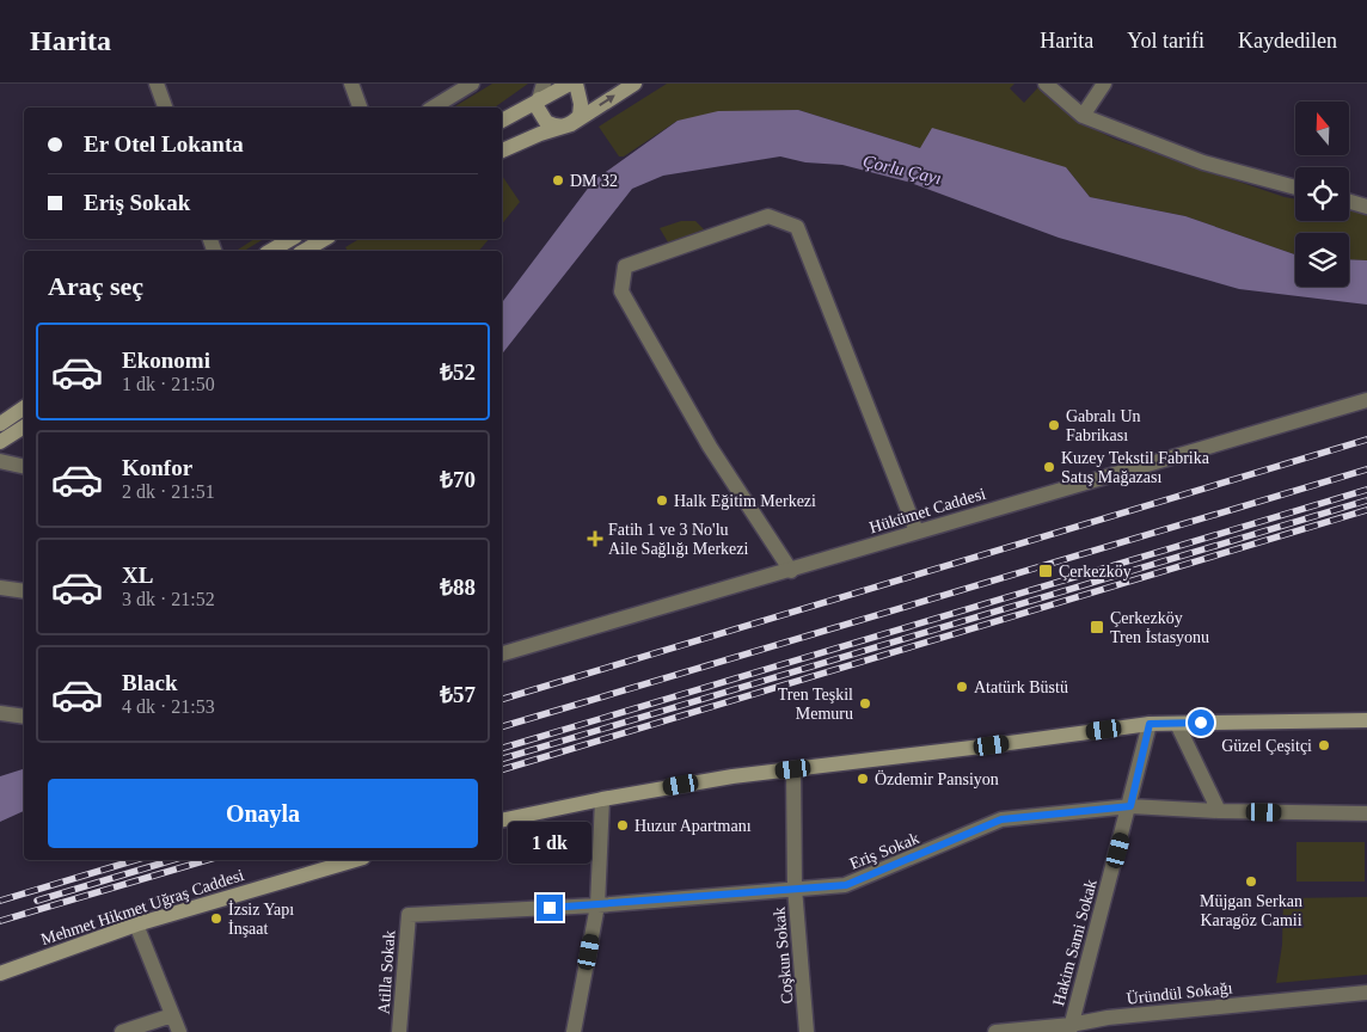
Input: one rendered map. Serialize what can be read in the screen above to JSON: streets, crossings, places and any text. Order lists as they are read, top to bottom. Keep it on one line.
{"streets":{"main road":["Mehmet Hikmet Uğraş Caddesi"],"street":["Hükümet Caddesi","Eriş Sokak","Hakim Sami Sokak","Coşkun Sokak","Atilla Sokak","Üründül Sokağı"]},"crossings":[["Eriş Sokak","Hakim Sami Sokak"],["Eriş Sokak","Coşkun Sokak"],["Eriş Sokak","Atilla Sokak"],["Hakim Sami Sokak","Üründül Sokağı"]],"water":["Çorlu Çayı"],"places":{"other":["DM 32","Gabralı Un Fabrikası","Kuzey Tekstil Fabrika Satış Mağazası","Halk Eğitim Merkezi","Atatürk Büstü","Tren Teşkil Memuru","Güzel Çeşitçi","Özdemir Pansiyon","Huzur Apartmanı","Müjgan Serkan Karagöz Camii","İzsiz Yapı İnşaat"],"health":["Fatih 1 ve 3 No'lu Aile Sağlığı Merkezi"],"transit":["Çerkezköy","Çerkezköy Tren İstasyonu"]},"north":"top","page":{"header":"Harita","nav":["Harita","Yol tarifi","Kaydedilen"],"banner":["Er Otel Lokanta","Eriş Sokak"],"heading":"Araç seç","list":[{"name":"Ekonomi","note":"1 dk · 21:50","value":"₺52"},{"name":"Konfor","note":"2 dk · 21:51","value":"₺70"},{"name":"XL","note":"3 dk · 21:52","value":"₺88"},{"name":"Black","note":"4 dk · 21:53","value":"₺57"}],"buttons":"Onayla","bubble":"1 dk"}}
